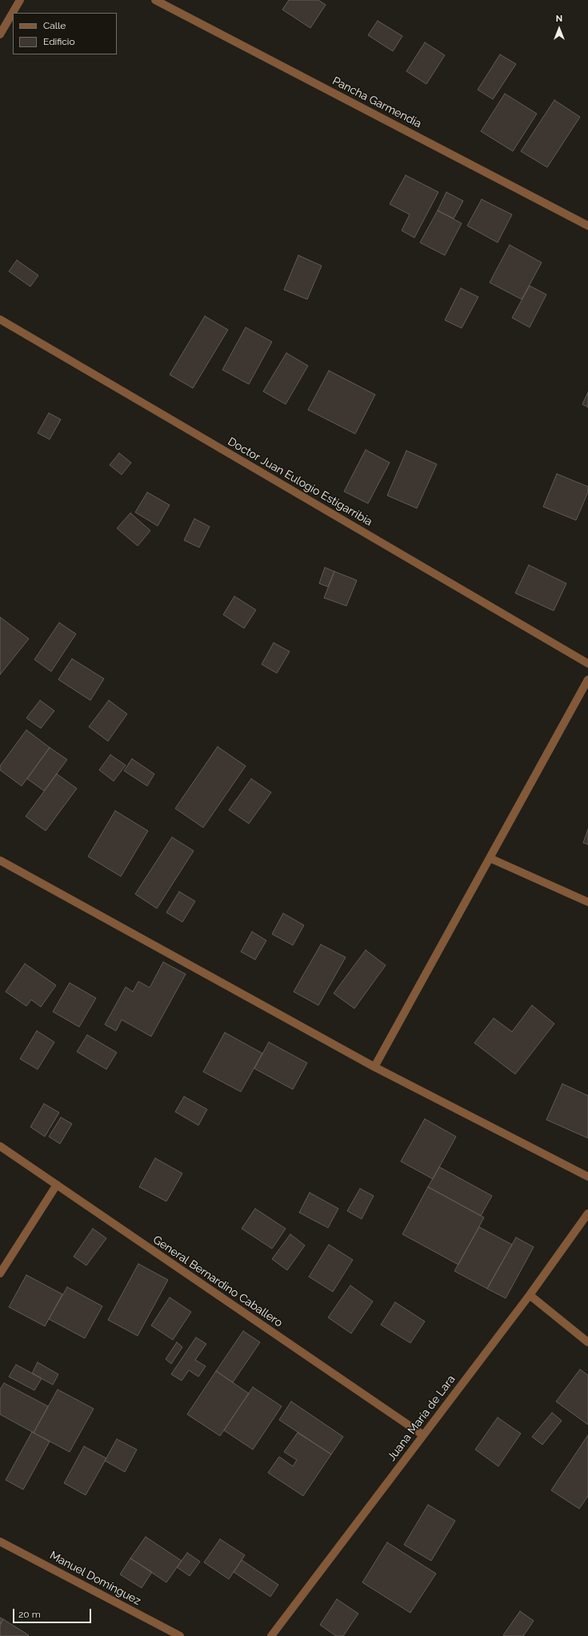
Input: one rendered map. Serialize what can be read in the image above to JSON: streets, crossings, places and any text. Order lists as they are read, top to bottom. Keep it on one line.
{"streets":{"street":["Pancha Garmendia","Doctor Juan Eulogio Estigarribia","General Bernardino Caballero","Juana María de Lara","Manuel Domínguez"]},"crossings":[["General Bernardino Caballero","Juana María de Lara"]],"legend":["Calle","Edificio"],"scale_bar":"20 m","north":"top"}
